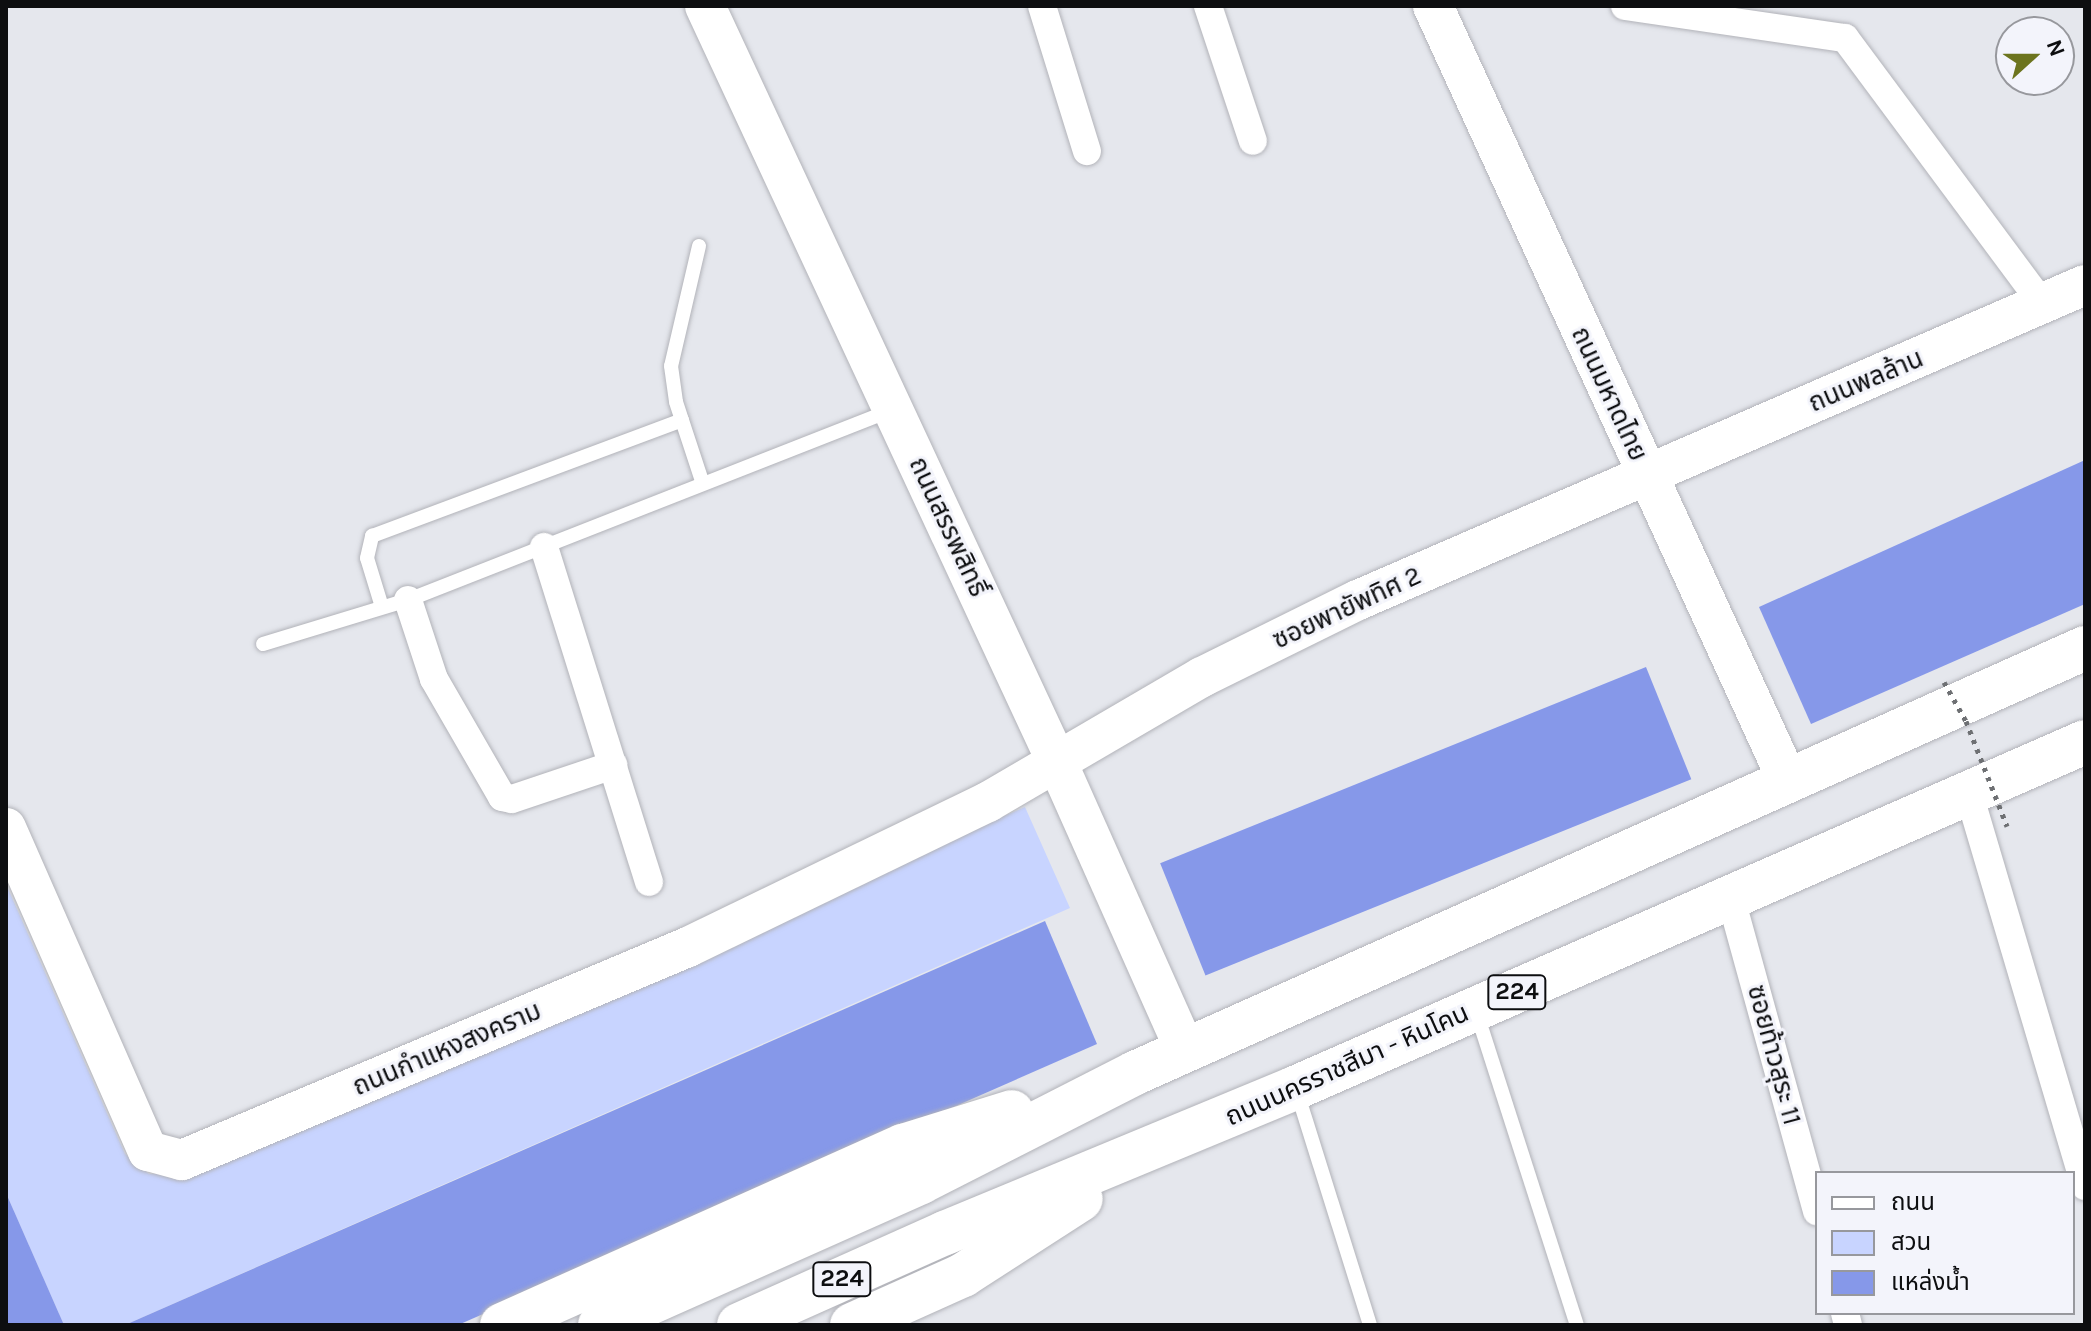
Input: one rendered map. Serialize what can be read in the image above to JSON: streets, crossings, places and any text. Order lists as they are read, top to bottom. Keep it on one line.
{"streets":{"main road":["224","ถนนนครราชสีมา - หินโคน"],"street":["ถนนพลล้าน","ถนนมหาดไทย","ถนนสรรพสิทธิ์","ซอยพายัพทิศ 2","ถนนกำแหงสงคราม","ซอยท้าวสุระ 11"]},"crossings":[["ถนนพลล้าน","ถนนมหาดไทย"],["ถนนพลล้าน","ซอยพายัพทิศ 2"],["ถนนมหาดไทย","ซอยพายัพทิศ 2"],["ถนนสรรพสิทธิ์","ซอยพายัพทิศ 2"],["ถนนสรรพสิทธิ์","ถนนกำแหงสงคราม"],["ซอยพายัพทิศ 2","ถนนกำแหงสงคราม"],["ซอยท้าวสุระ 11","ถนนนครราชสีมา - หินโคน"]],"legend":["ถนน","สวน","แหล่งน้ำ"],"north":"right"}
